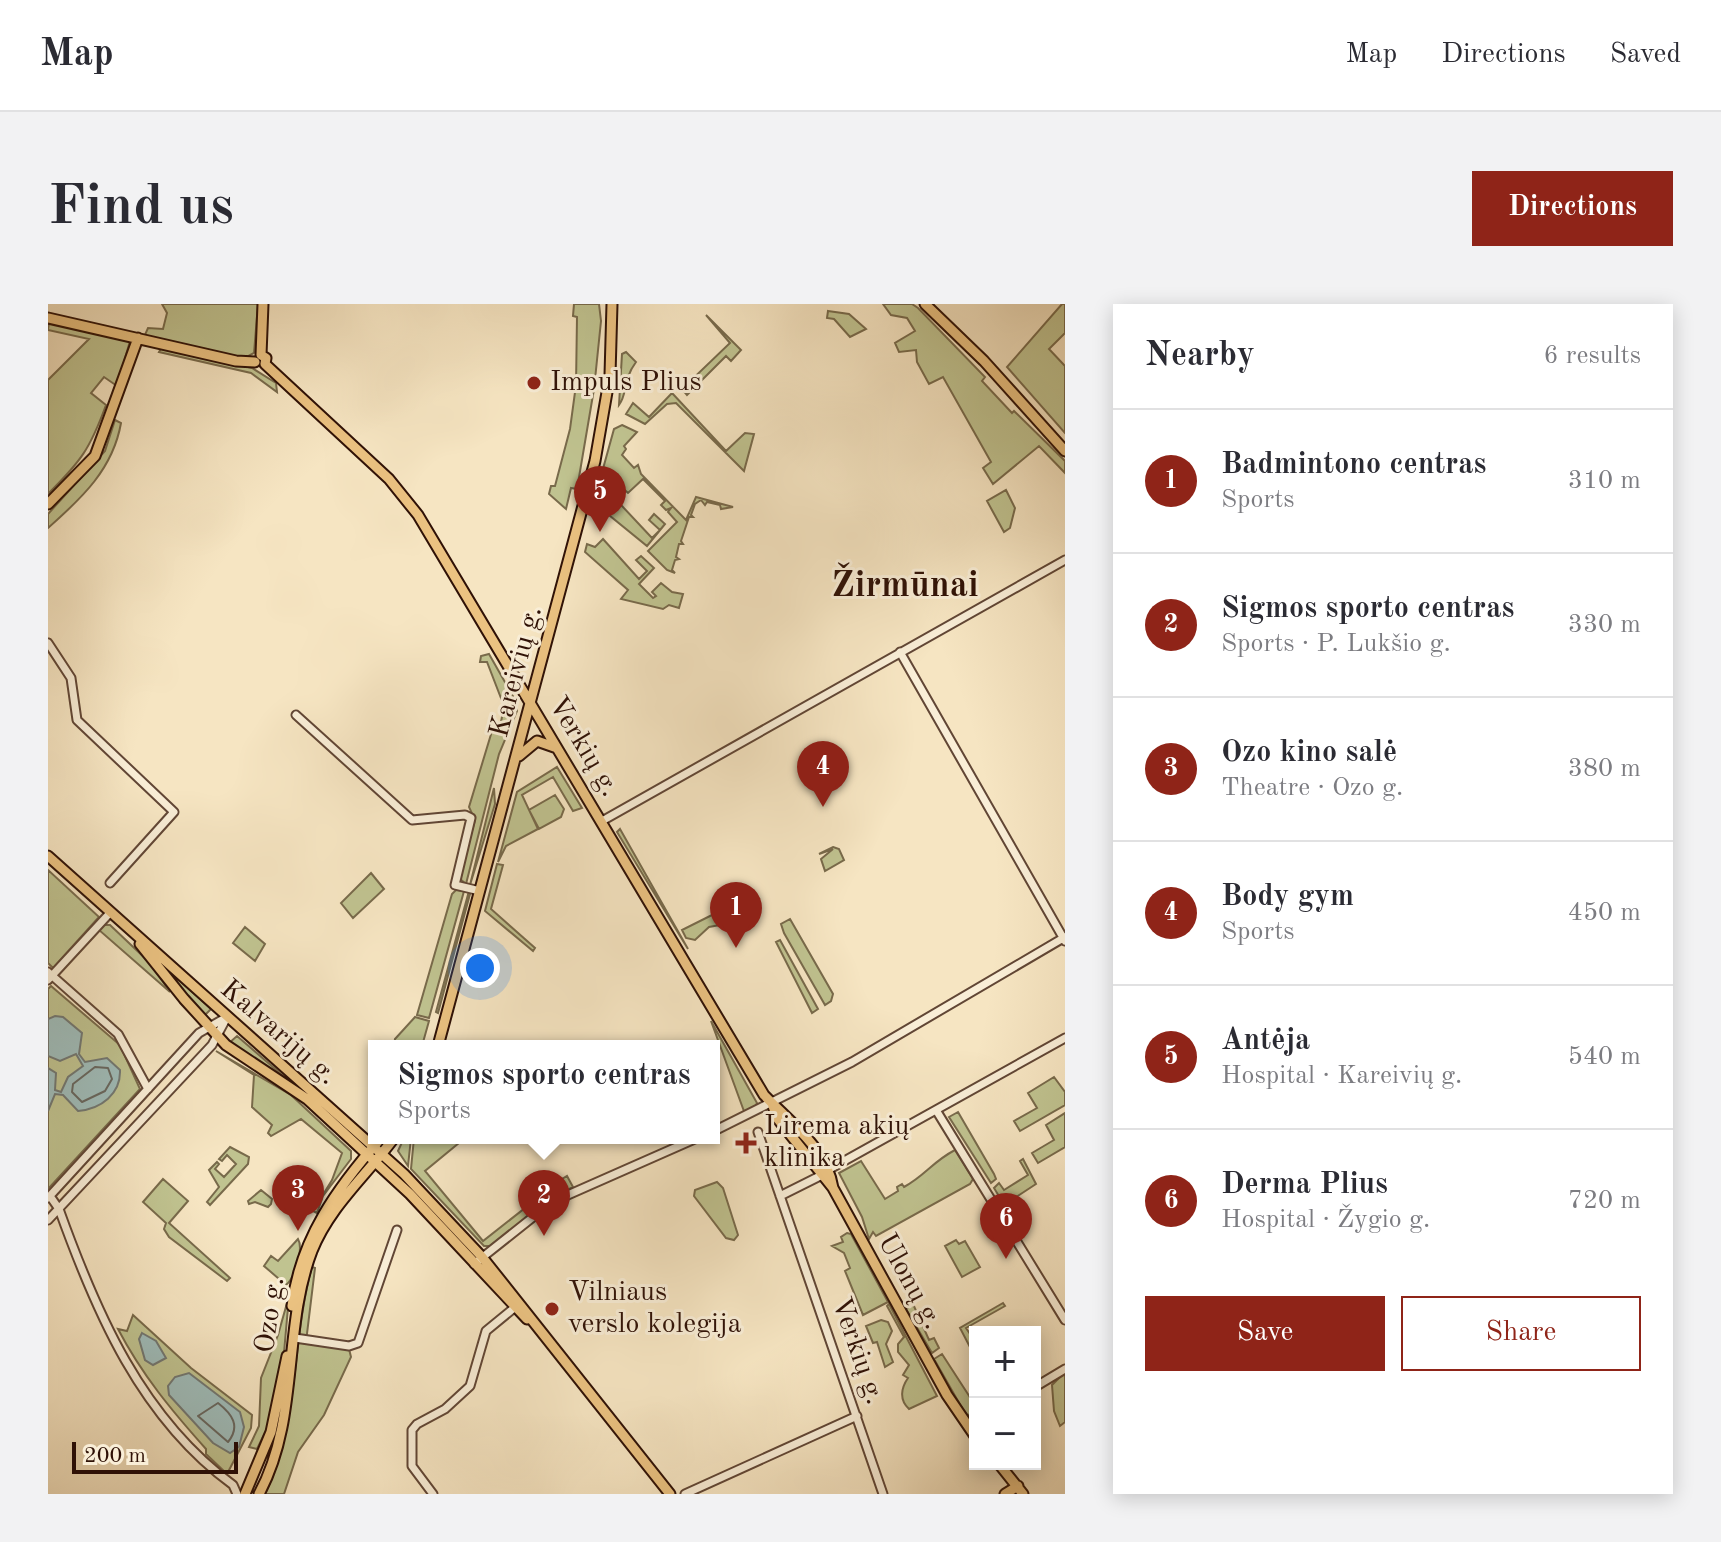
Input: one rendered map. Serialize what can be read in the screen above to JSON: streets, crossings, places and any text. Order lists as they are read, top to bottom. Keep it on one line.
{"streets":{"main road":["Kareivių g.","Verkių g.","Kalvarijų g.","Ulonų g.","Ozo g."]},"crossings":[["Kareivių g.","Verkių g."],["Verkių g.","Ulonų g."],["Kalvarijų g.","Ozo g."]],"districts":["Žirmūnai"],"places":{"other":["Impuls Plius","Vilniaus verslo kolegija"],"health":["Lirema akių klinika"]},"scale_bar":"200 m","page":{"header":"Map","nav":["Map","Directions","Saved"],"buttons":["Directions",["Save","Share"]],"title":"Find us","heading":["Nearby","6 results"],"list":[{"mark":"1","name":"Badmintono centras","note":"Sports","value":"310 m"},{"mark":"2","name":"Sigmos sporto centras","note":"Sports · P. Lukšio g.","value":"330 m"},{"mark":"3","name":"Ozo kino salė","note":"Theatre · Ozo g.","value":"380 m"},{"mark":"4","name":"Body gym","note":"Sports","value":"450 m"},{"mark":"5","name":"Antėja","note":"Hospital · Kareivių g.","value":"540 m"},{"mark":"6","name":"Derma Plius","note":"Hospital · Žygio g.","value":"720 m"}],"pins":["5","4","1","3","2","6"],"popup":["Sigmos sporto centras","Sports"],"map_buttons":["+","−"],"scale":"200 m"}}
